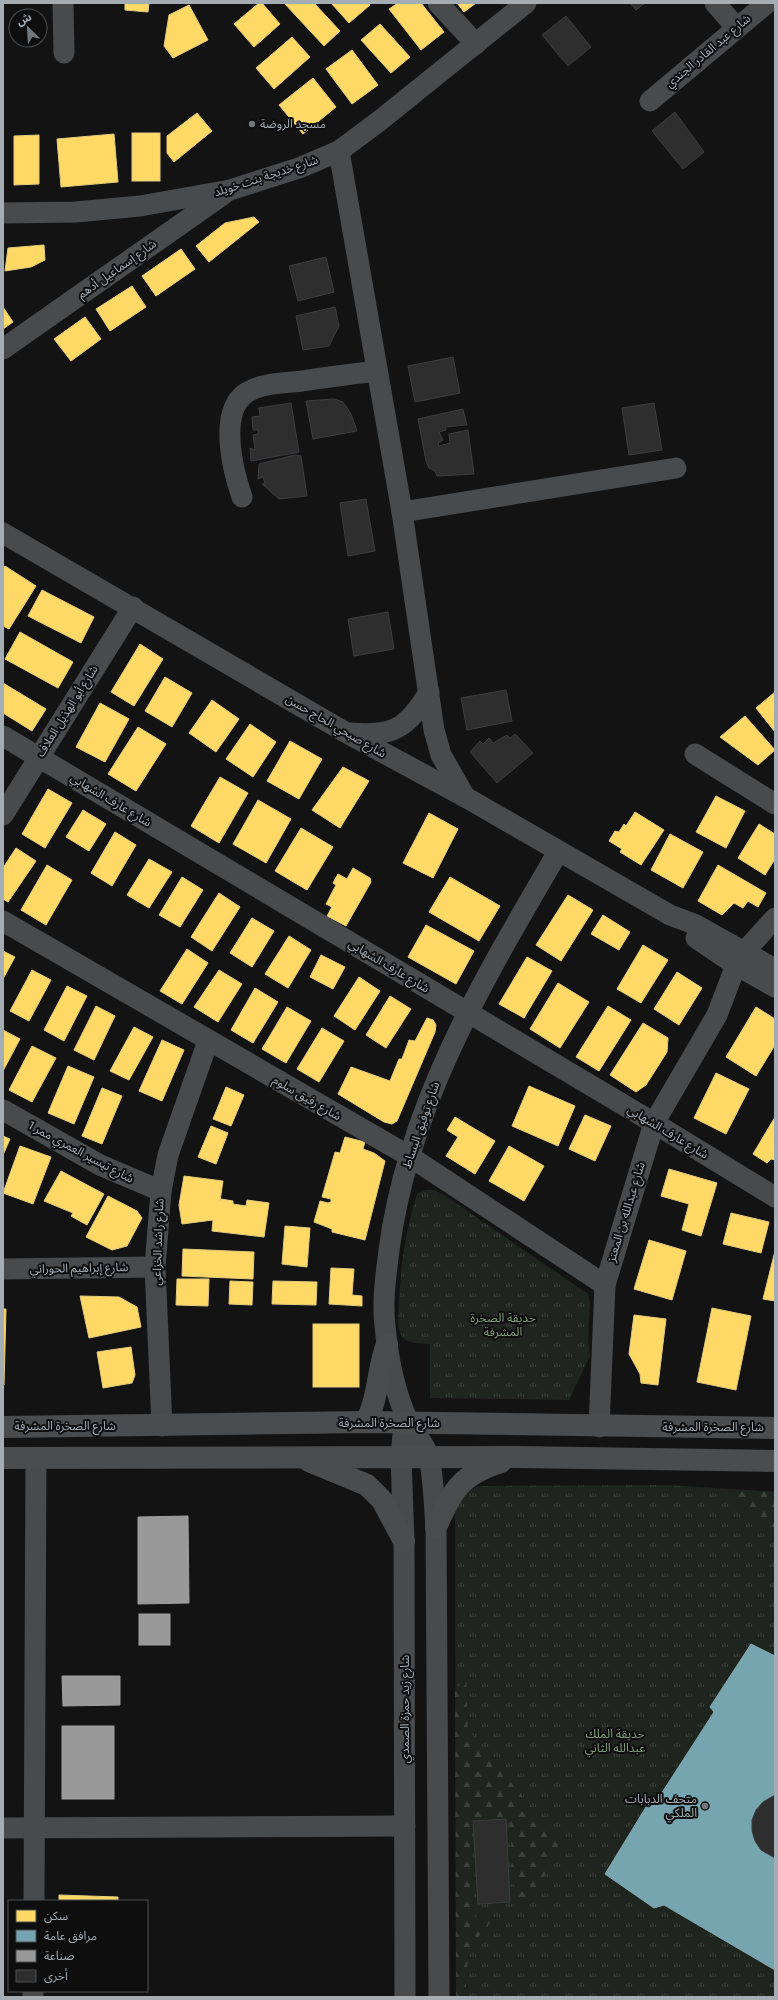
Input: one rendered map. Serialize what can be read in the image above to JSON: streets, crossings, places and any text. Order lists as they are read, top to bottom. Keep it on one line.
{"streets":{"main road":["شارع الصخرة المشرفة"],"street":["شارع عبد القادر الجندي","شارع خديجة بنت خويلد","شارع إسماعيل أدهم","شارع أبو الهذيل العلاف","شارع صبحي الحاج حسن","شارع عارف الشهابي","شارع رفيق سلوم","شارع توفيق البساط","شارع تيسير العمري ممر 1","شارع عبدالله بن المعتز","شارع راشد الخزاعي","شارع إبراهيم الحوراني","شارع زيد حمزة الصمدي"]},"crossings":[["شارع خديجة بنت خويلد","شارع إسماعيل أدهم"],["شارع أبو الهذيل العلاف","شارع صبحي الحاج حسن"],["شارع أبو الهذيل العلاف","شارع عارف الشهابي"],["شارع صبحي الحاج حسن","شارع توفيق البساط"],["شارع صبحي الحاج حسن","شارع عبدالله بن المعتز"],["شارع عارف الشهابي","شارع توفيق البساط"],["شارع عارف الشهابي","شارع عبدالله بن المعتز"],["شارع رفيق سلوم","شارع توفيق البساط"],["شارع رفيق سلوم","شارع عبدالله بن المعتز"],["شارع رفيق سلوم","شارع راشد الخزاعي"],["شارع توفيق البساط","شارع الصخرة المشرفة"],["شارع توفيق البساط","شارع زيد حمزة الصمدي"],["شارع تيسير العمري ممر 1","شارع راشد الخزاعي"],["شارع عبدالله بن المعتز","شارع الصخرة المشرفة"],["شارع راشد الخزاعي","شارع إبراهيم الحوراني"],["شارع راشد الخزاعي","شارع الصخرة المشرفة"],["شارع الصخرة المشرفة","شارع زيد حمزة الصمدي"]],"parks":["حديقة الصخرة المشرفة","حديقة الملك عبدالله الثاني"],"places":["مسجد الروضة","متحف الدبابات الملكي"],"legend":["سكن","مرافق عامة","صناعة","أخرى"],"north":"top left"}
